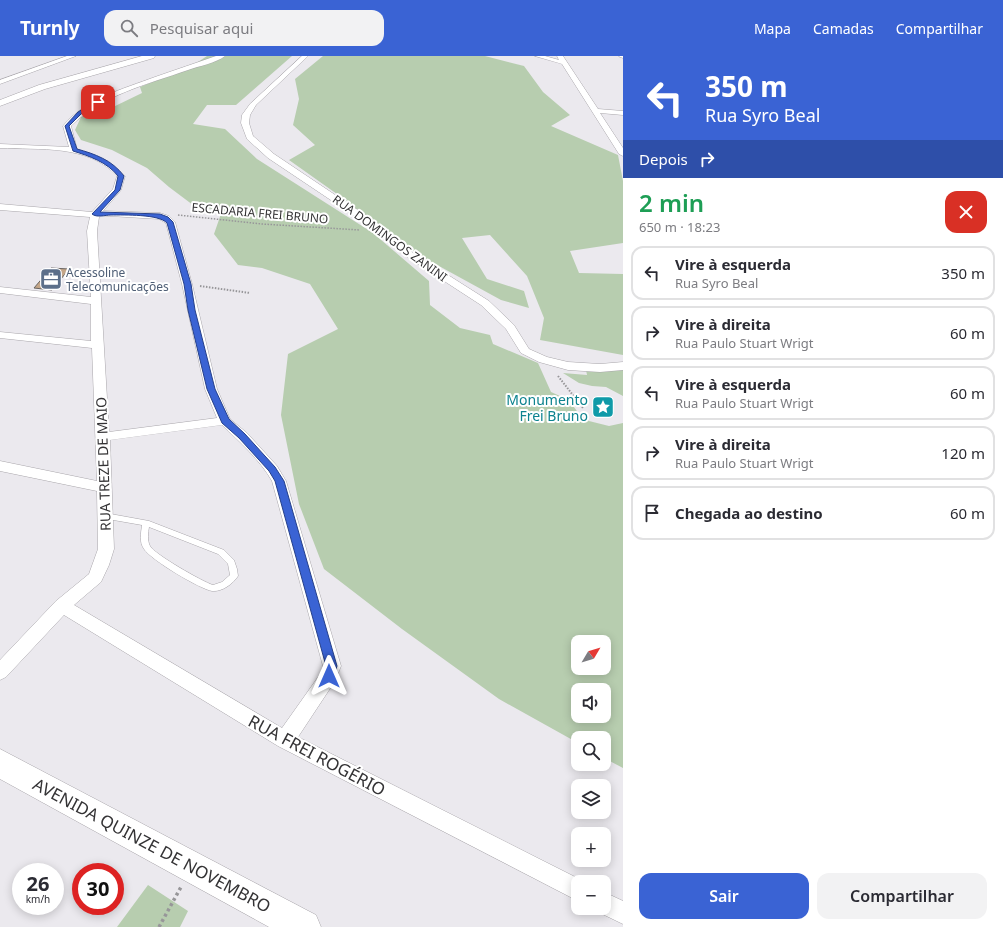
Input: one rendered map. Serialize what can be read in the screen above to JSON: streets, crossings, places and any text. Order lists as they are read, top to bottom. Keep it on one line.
{"streets":{"main road":["AVENIDA QUINZE DE NOVEMBRO"],"street":["RUA DOMINGOS ZANINI","RUA TREZE DE MAIO","RUA FREI ROGÉRIO"],"path":["ESCADARIA FREI BRUNO"]},"crossings":[["ESCADARIA FREI BRUNO","RUA DOMINGOS ZANINI"],["RUA TREZE DE MAIO","RUA FREI ROGÉRIO"]],"places":{"office":["Acessoline Telecomunicações"],"place":["Monumento Frei Bruno"]},"north":"top right","page":{"header":"Turnly","search":"Pesquisar aqui","nav":["Mapa","Camadas","Compartilhar"],"turn":["350 m","Rua Syro Beal"],"then":"Depois","heading":["2 min","650 m · 18:23"],"list":[{"name":"Vire à esquerda","note":"Rua Syro Beal","value":"350 m"},{"name":"Vire à direita","note":"Rua Paulo Stuart Wrigt","value":"60 m"},{"name":"Vire à esquerda","note":"Rua Paulo Stuart Wrigt","value":"60 m"},{"name":"Vire à direita","note":"Rua Paulo Stuart Wrigt","value":"120 m"},{"name":"Chegada ao destino","value":"60 m"}],"map_buttons":["+","−"],"speed":"26 km/h","limit":"30","buttons":["Sair","Compartilhar"]}}
